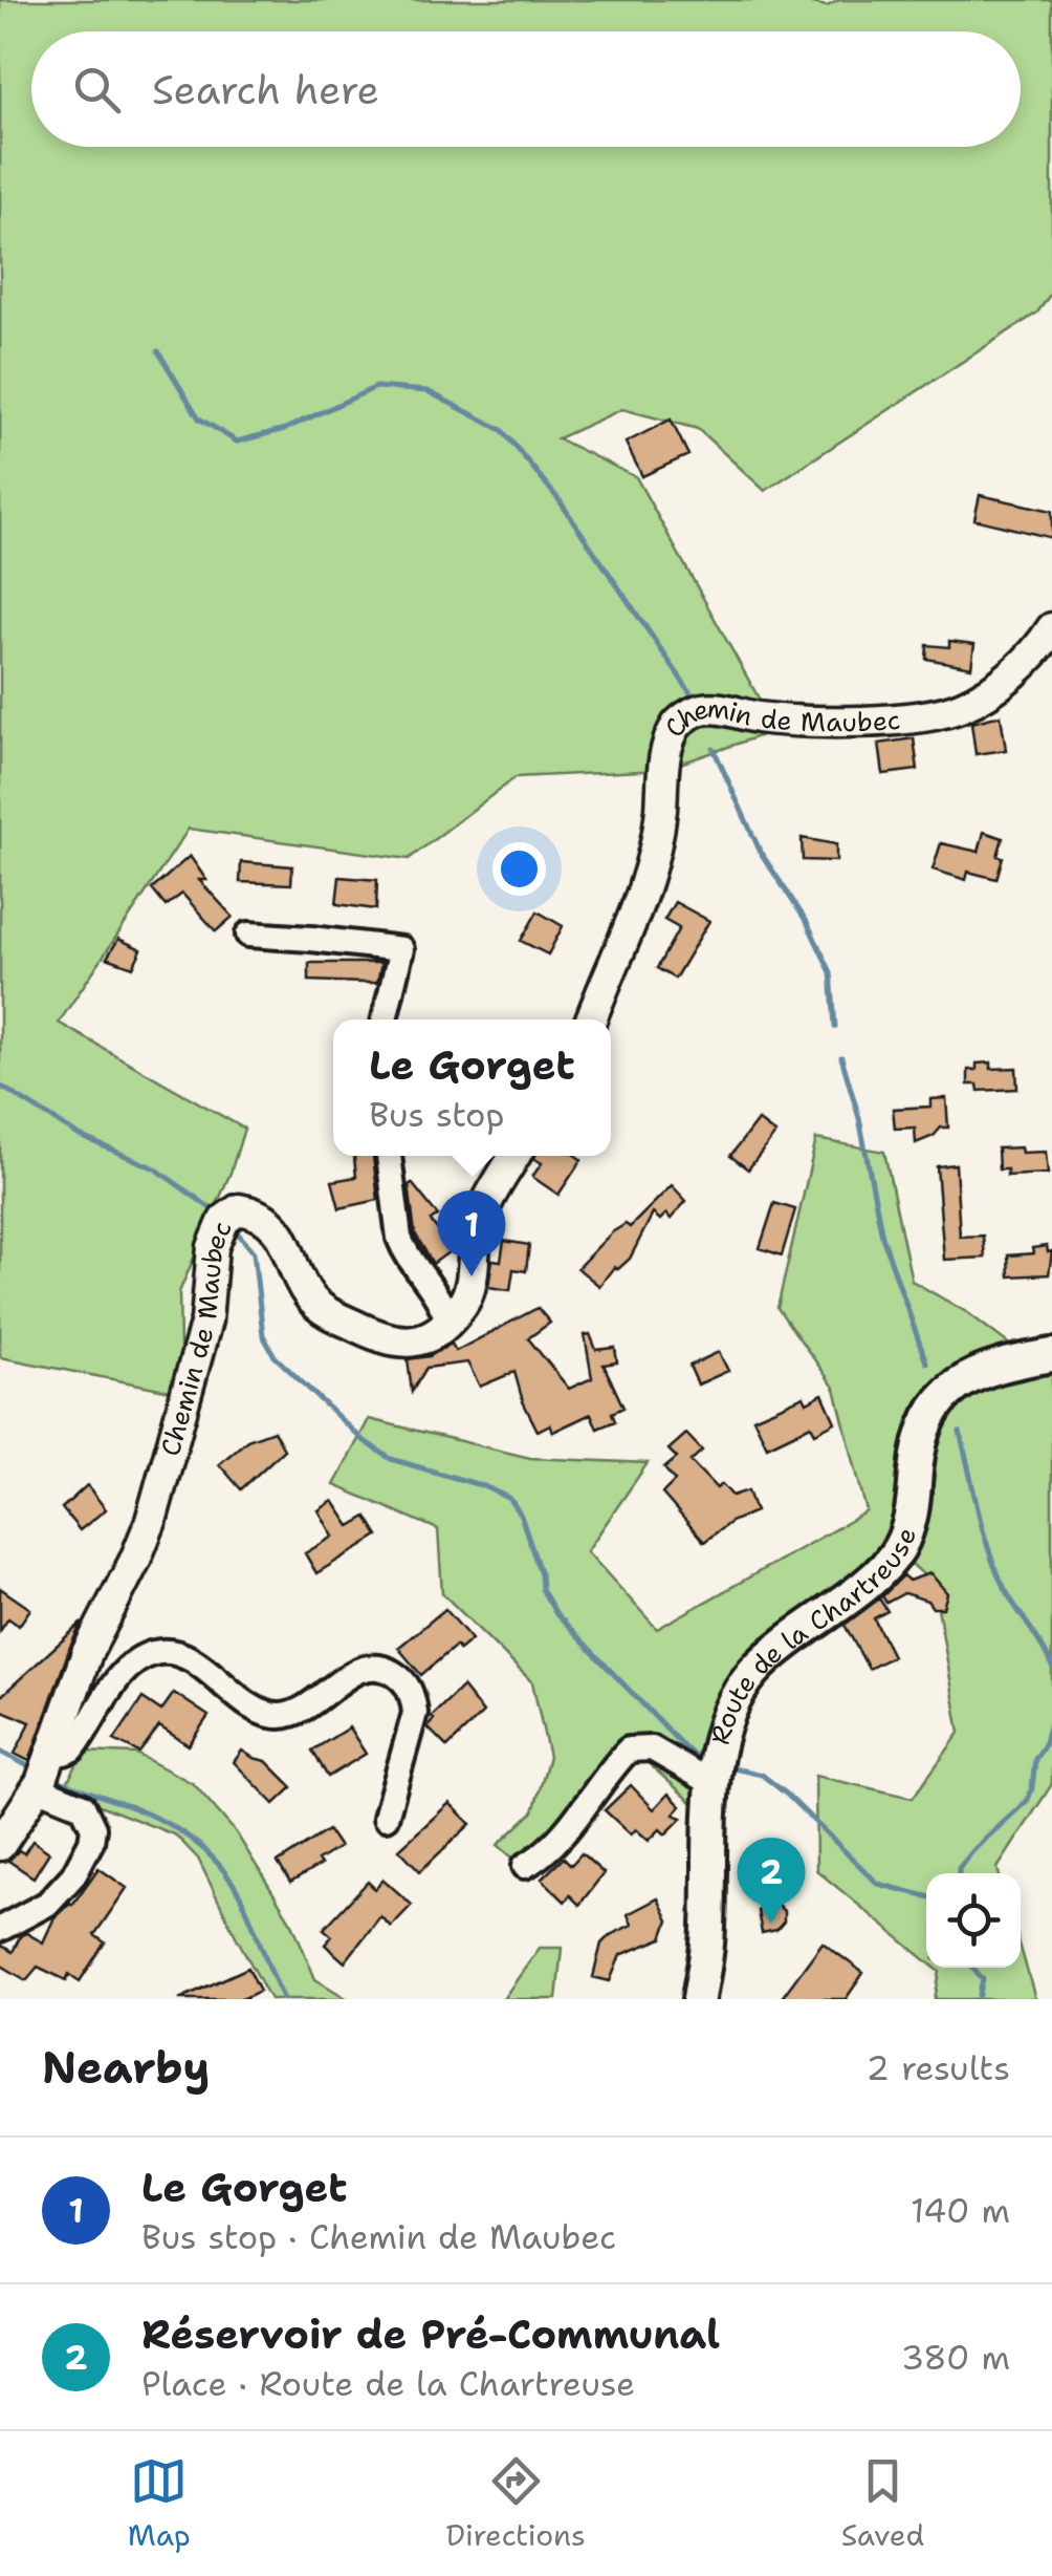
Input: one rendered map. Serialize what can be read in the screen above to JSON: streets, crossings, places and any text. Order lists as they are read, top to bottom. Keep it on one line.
{"streets":{"main road":["Route de la Chartreuse"],"street":["Chemin de Maubec"]},"page":{"search":"Search here","popup":["Le Gorget","Bus stop"],"pins":["1","2"],"heading":["Nearby","2 results"],"list":[{"mark":"1","name":"Le Gorget","note":"Bus stop · Chemin de Maubec","value":"140 m"},{"mark":"2","name":"Réservoir de Pré-Communal","note":"Place · Route de la Chartreuse","value":"380 m"}],"nav":["Map","Directions","Saved"]}}
